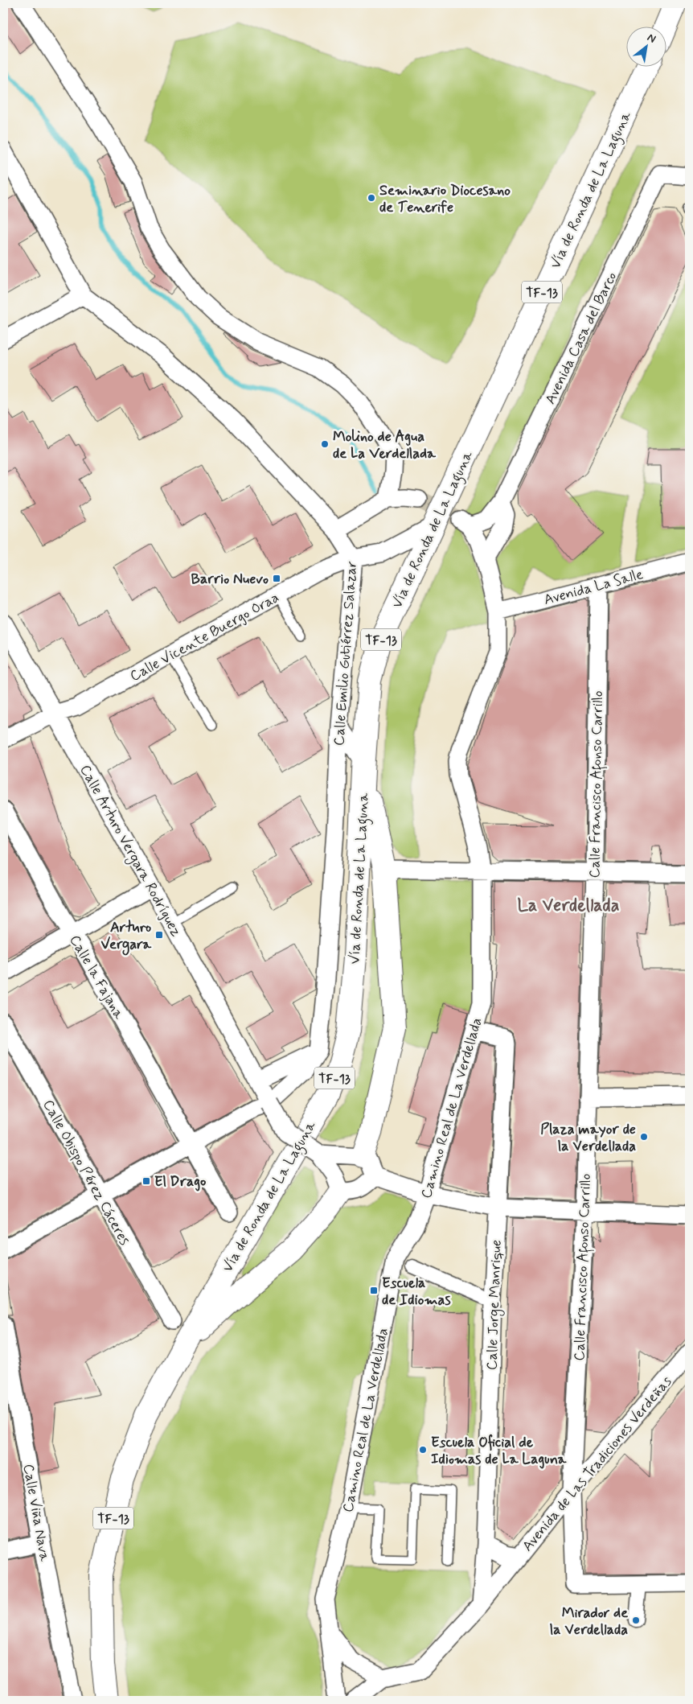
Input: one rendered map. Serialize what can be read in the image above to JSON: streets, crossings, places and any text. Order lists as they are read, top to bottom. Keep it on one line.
{"streets":{"main road":["Vía de Ronda de La Laguna","TF-13"],"street":["Avenida Casa del Barco","Avenida La Salle","Calle Vicente Buergo Oraa","Calle Emilio Gutiérrez Salazar","Calle Francisco Afonso Carrillo","Calle Arturo Vergara Rodríguez","Calle la Fajana","Camino Real de La Verdellada","Calle Obispo Pérez Cáceres","Calle Jorge Manrique","Avenida de Las Tradiciones Verdeñas","Calle Viña Nava"]},"crossings":[["Vía de Ronda de La Laguna","Calle Vicente Buergo Oraa"],["Avenida Casa del Barco","Camino Real de La Verdellada"],["Avenida La Salle","Calle Francisco Afonso Carrillo"],["Avenida La Salle","Camino Real de La Verdellada"],["Calle Vicente Buergo Oraa","Calle Emilio Gutiérrez Salazar"],["Calle Vicente Buergo Oraa","Calle Arturo Vergara Rodríguez"],["Calle Emilio Gutiérrez Salazar","Calle Arturo Vergara Rodríguez"],["Calle Francisco Afonso Carrillo","Avenida de Las Tradiciones Verdeñas"],["Camino Real de La Verdellada","Calle Jorge Manrique"],["Calle Jorge Manrique","Avenida de Las Tradiciones Verdeñas"]],"districts":["La Verdellada"],"places":{"other":["Seminario Diocesano de Tenerife","Molino de Agua de La Verdellada","Plaza mayor de la Verdellada","Escuela Oficial de Idiomas de La Laguna","Mirador de la Verdellada"],"transit":["Barrio Nuevo","Arturo Vergara","El Drago","Escuela de Idiomas"]},"north":"top right"}
